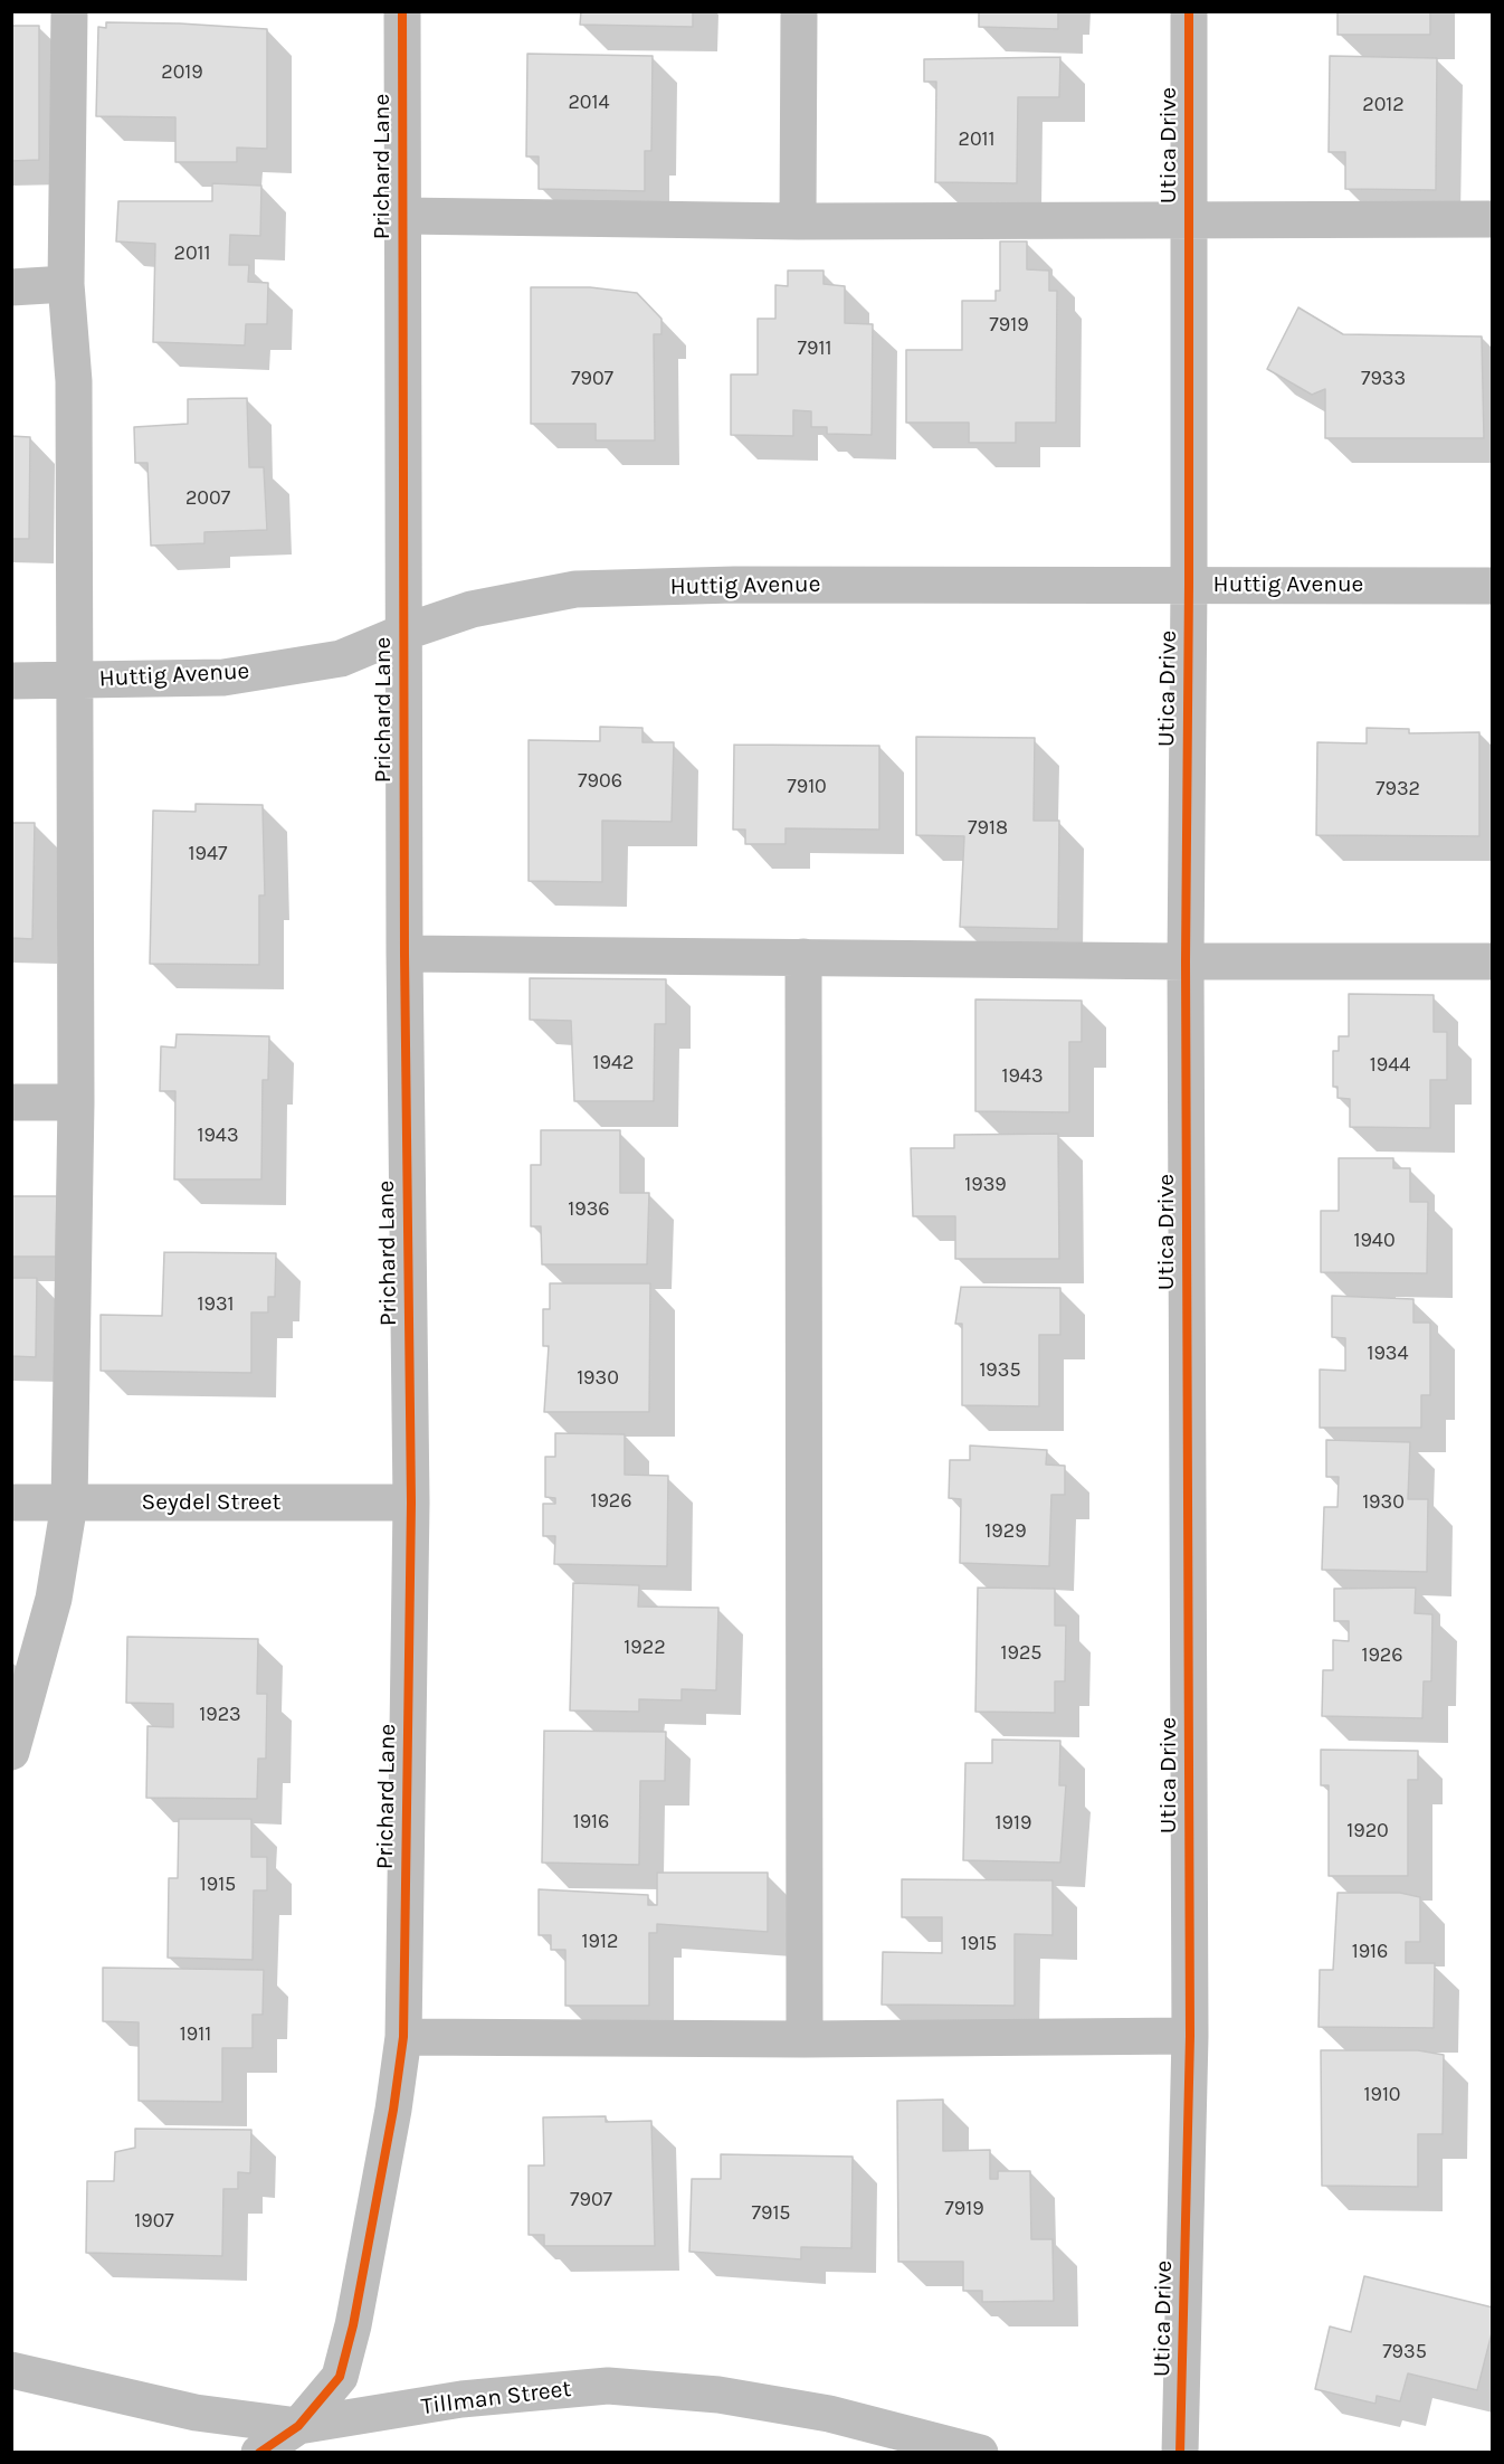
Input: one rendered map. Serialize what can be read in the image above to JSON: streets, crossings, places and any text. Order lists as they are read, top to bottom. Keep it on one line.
{"streets":{"street":["Utica Drive","Prichard Lane","Huttig Avenue","Seydel Street","Tillman Street"]},"crossings":[["Utica Drive","Huttig Avenue"],["Prichard Lane","Huttig Avenue"],["Prichard Lane","Seydel Street"],["Prichard Lane","Tillman Street"]],"house_numbers":["2019","2014","2012","2011","2011","7919","7911","7907","7933","2007","7906","7910","7932","7918","1947","1942","1944","1943","1943","1939","1936","1940","1931","1934","1935","1930","1926","1930","1929","1922","1925","1926","1923","1916","1919","1920","1915","1912","1915","1916","1911","1910","7907","7919","7915","1907","7935"]}
